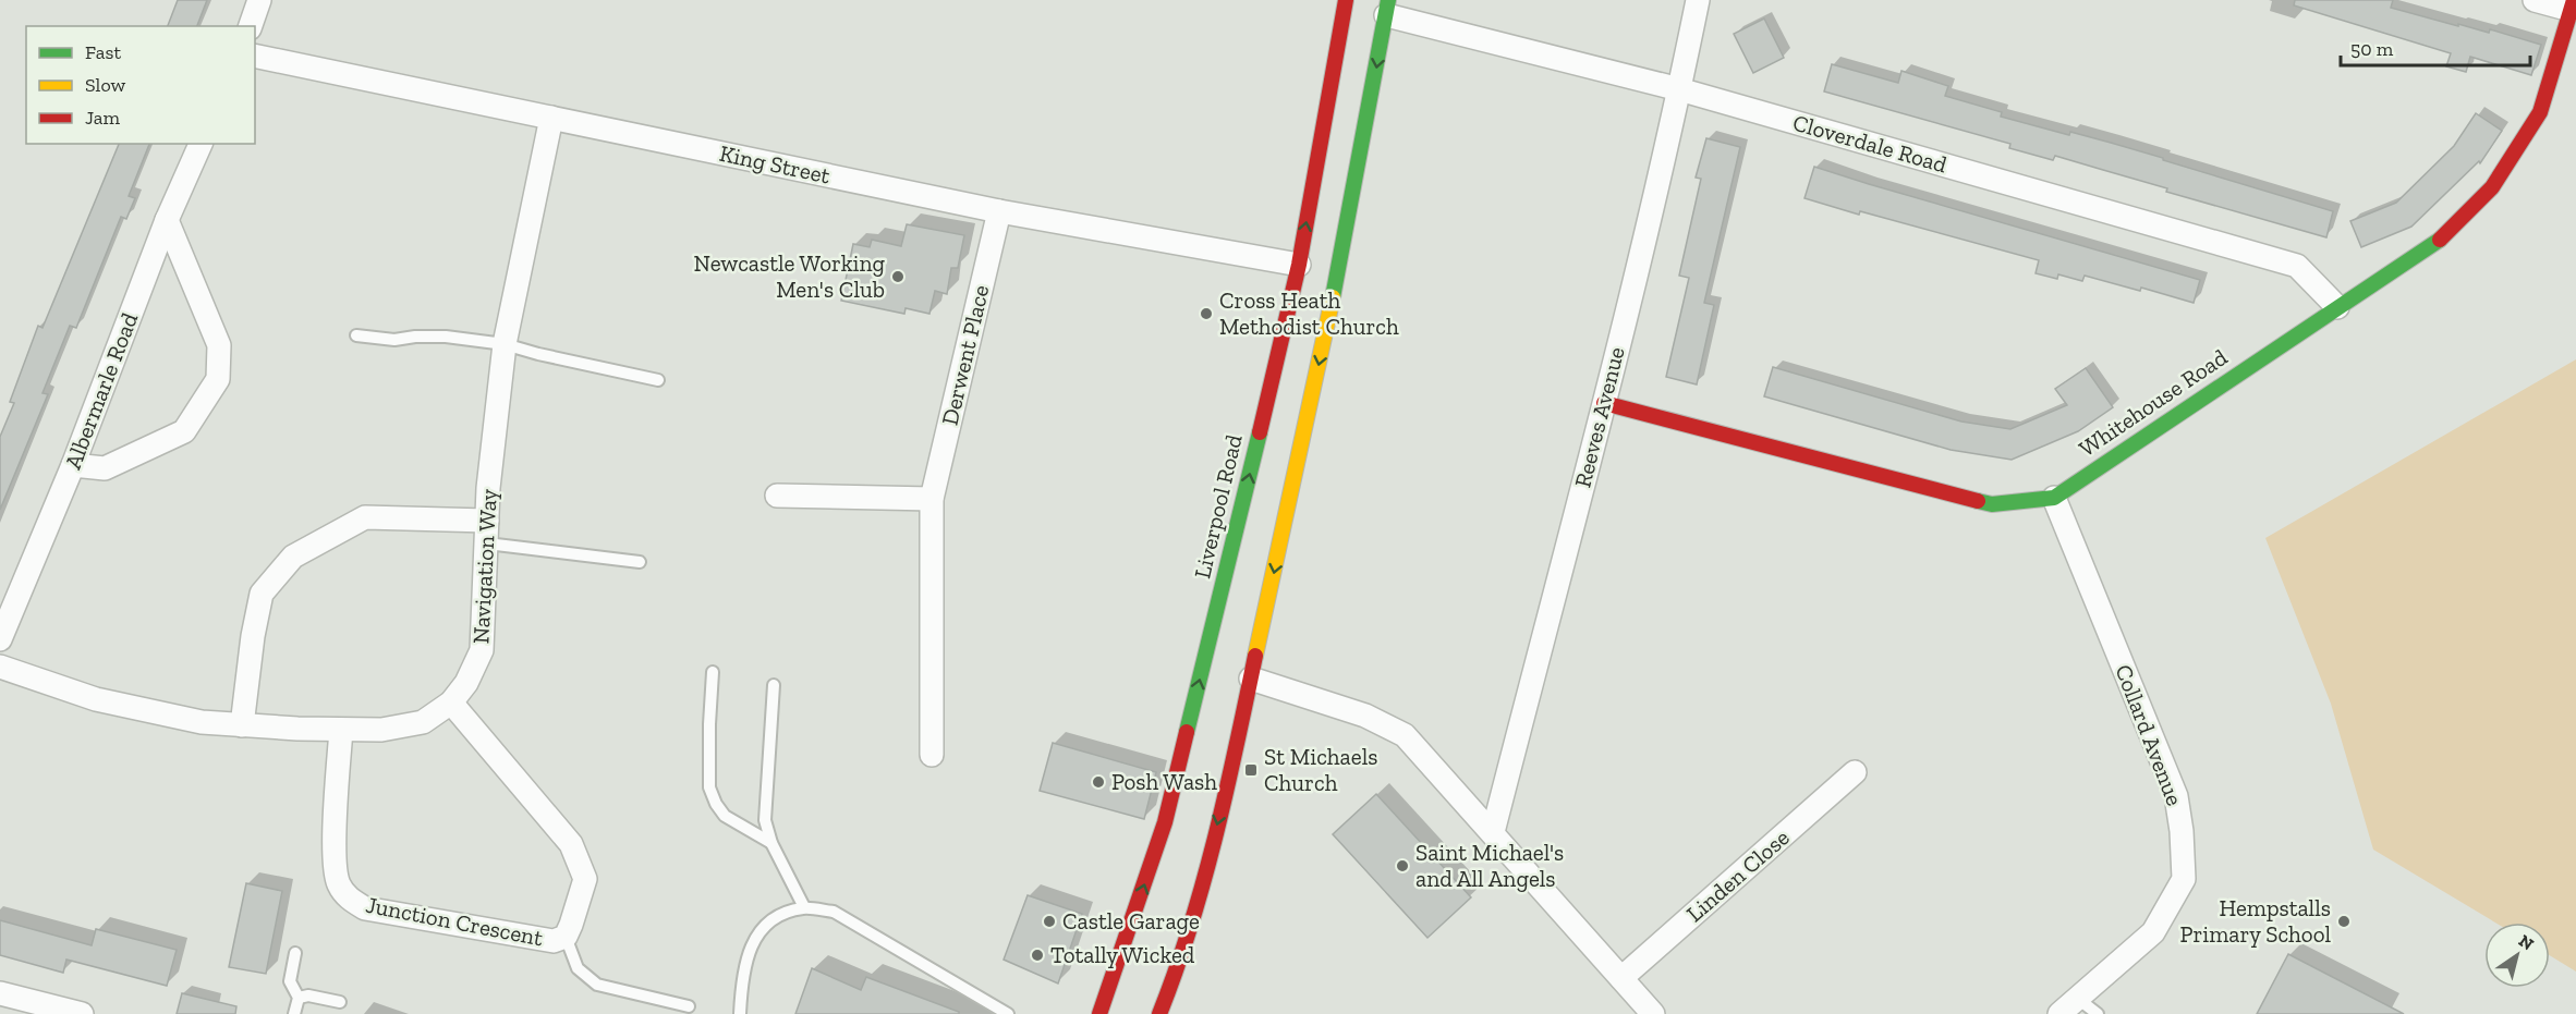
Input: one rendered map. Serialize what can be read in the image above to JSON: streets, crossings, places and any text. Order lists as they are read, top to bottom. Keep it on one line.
{"streets":{"main road":["Whitehouse Road","Liverpool Road"],"street":["Cloverdale Road","King Street","Derwent Place","Albermarle Road","Reeves Avenue","Navigation Way","Collard Avenue","Linden Close","Junction Crescent"]},"crossings":[["Cloverdale Road","Whitehouse Road"],["Cloverdale Road","Reeves Avenue"],["King Street","Derwent Place"],["King Street","Liverpool Road"],["King Street","Navigation Way"],["Whitehouse Road","Reeves Avenue"],["Whitehouse Road","Collard Avenue"],["Navigation Way","Junction Crescent"]],"places":{"other":["Newcastle Working Men's Club","Cross Heath Methodist Church","Posh Wash","Saint Michael's and All Angels","Castle Garage","Hempstalls Primary School","Totally Wicked"],"transit":["St Michaels Church"]},"legend":["Fast","Slow","Jam"],"scale_bar":"50 m","north":"top right"}
